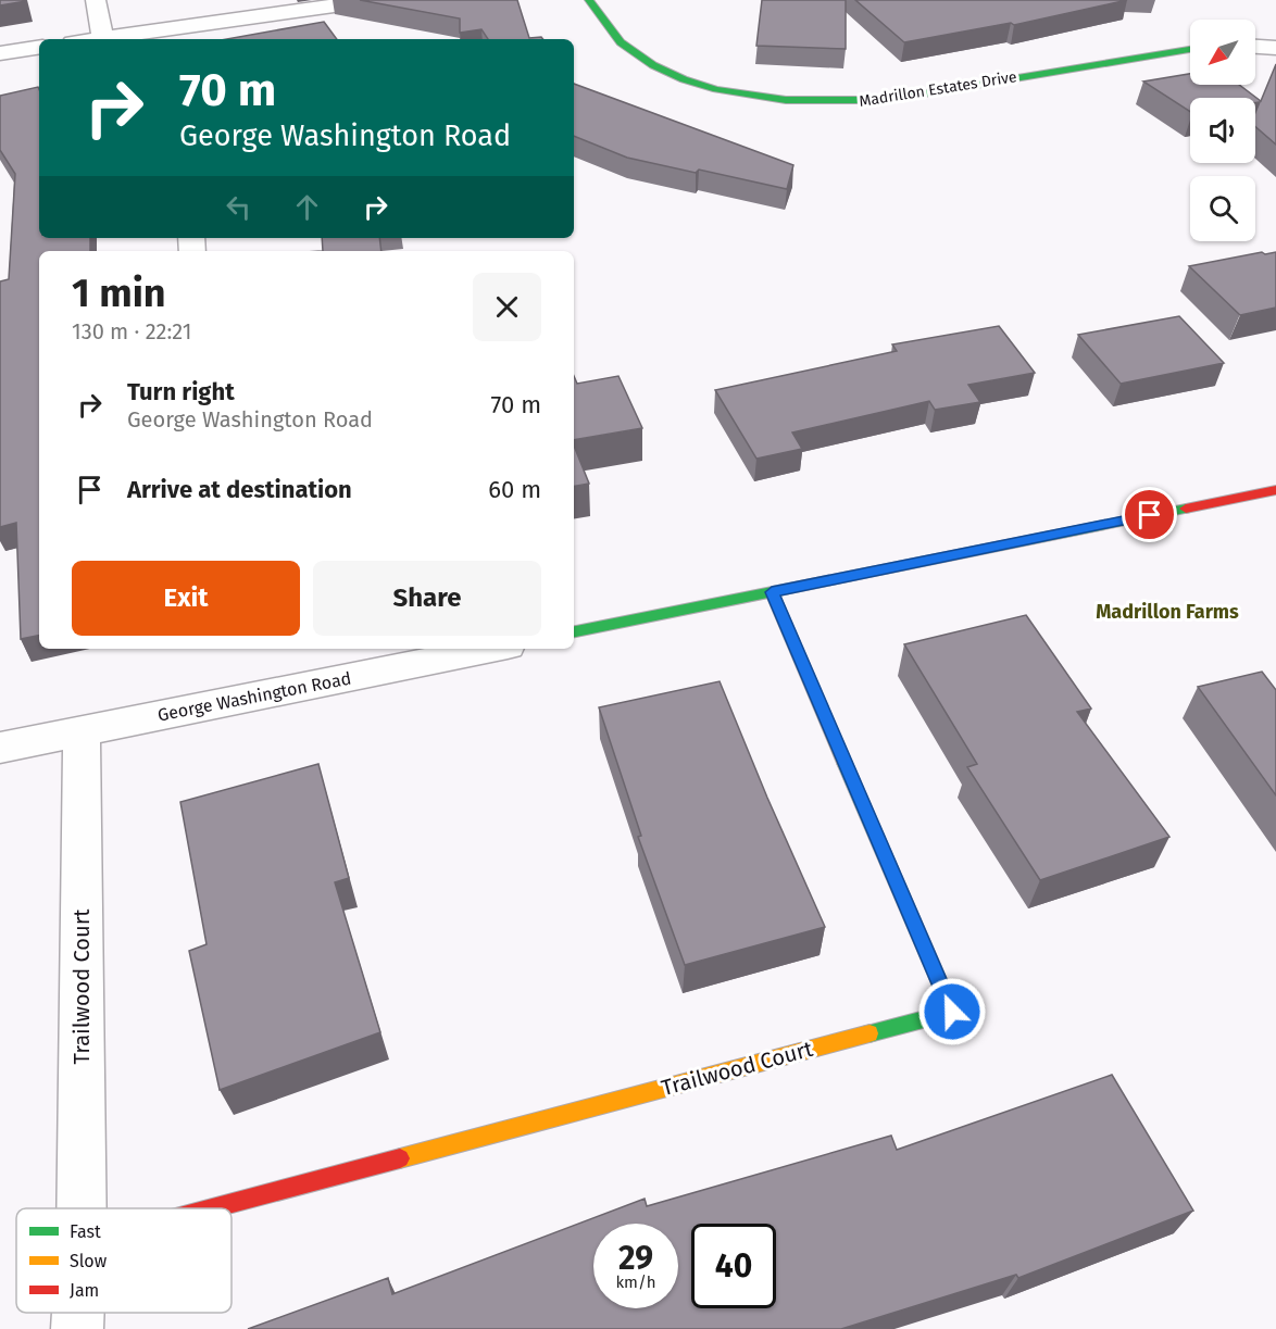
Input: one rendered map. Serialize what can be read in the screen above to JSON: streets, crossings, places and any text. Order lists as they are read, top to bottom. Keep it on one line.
{"streets":{"street":["Madrillon Estates Drive","George Washington Road","Trailwood Court"]},"crossings":[["George Washington Road","Trailwood Court"]],"districts":["Madrillon Farms"],"legend":["Fast","Slow","Jam"],"north":"bottom left","page":{"turn":["70 m","George Washington Road"],"heading":["1 min","130 m · 22:21"],"list":[{"name":"Turn right","note":"George Washington Road","value":"70 m"},{"name":"Arrive at destination","value":"60 m"}],"buttons":["Exit","Share"],"speed":"29 km/h","limit":"40"}}
